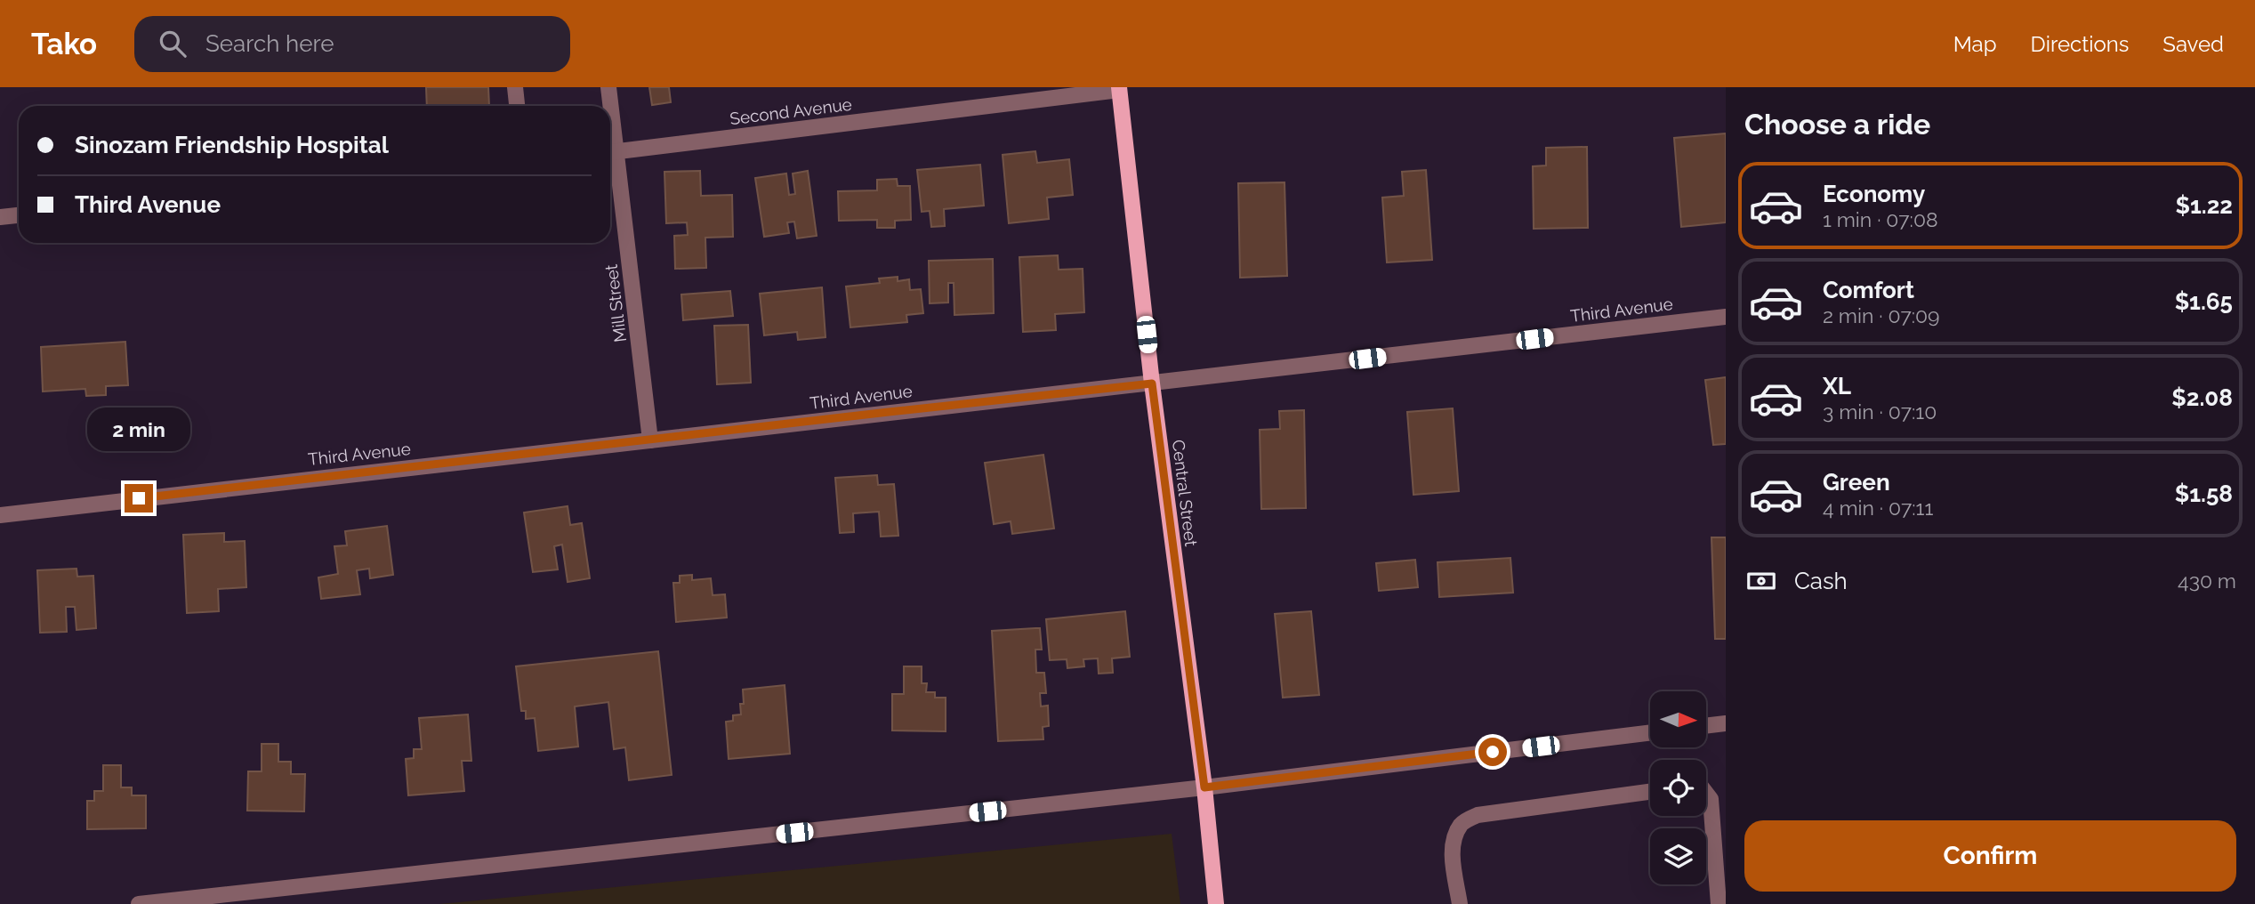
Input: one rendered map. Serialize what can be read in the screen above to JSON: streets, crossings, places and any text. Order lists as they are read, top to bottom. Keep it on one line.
{"streets":{"main road":["Central Street"],"street":["Second Avenue","Mill Street","Third Avenue"]},"crossings":[["Second Avenue","Mill Street"],["Second Avenue","Central Street"],["Mill Street","Third Avenue"],["Third Avenue","Central Street"]],"north":"right","page":{"header":"Tako","search":"Search here","nav":["Map","Directions","Saved"],"heading":"Choose a ride","banner":["Sinozam Friendship Hospital","Third Avenue"],"list":[{"name":"Economy","note":"1 min · 07:08","value":"$1.22"},{"name":"Comfort","note":"2 min · 07:09","value":"$1.65"},{"name":"XL","note":"3 min · 07:10","value":"$2.08"},{"name":"Green","note":"4 min · 07:11","value":"$1.58"}],"bubble":"2 min","pay":["Cash","430 m"],"buttons":"Confirm"}}
